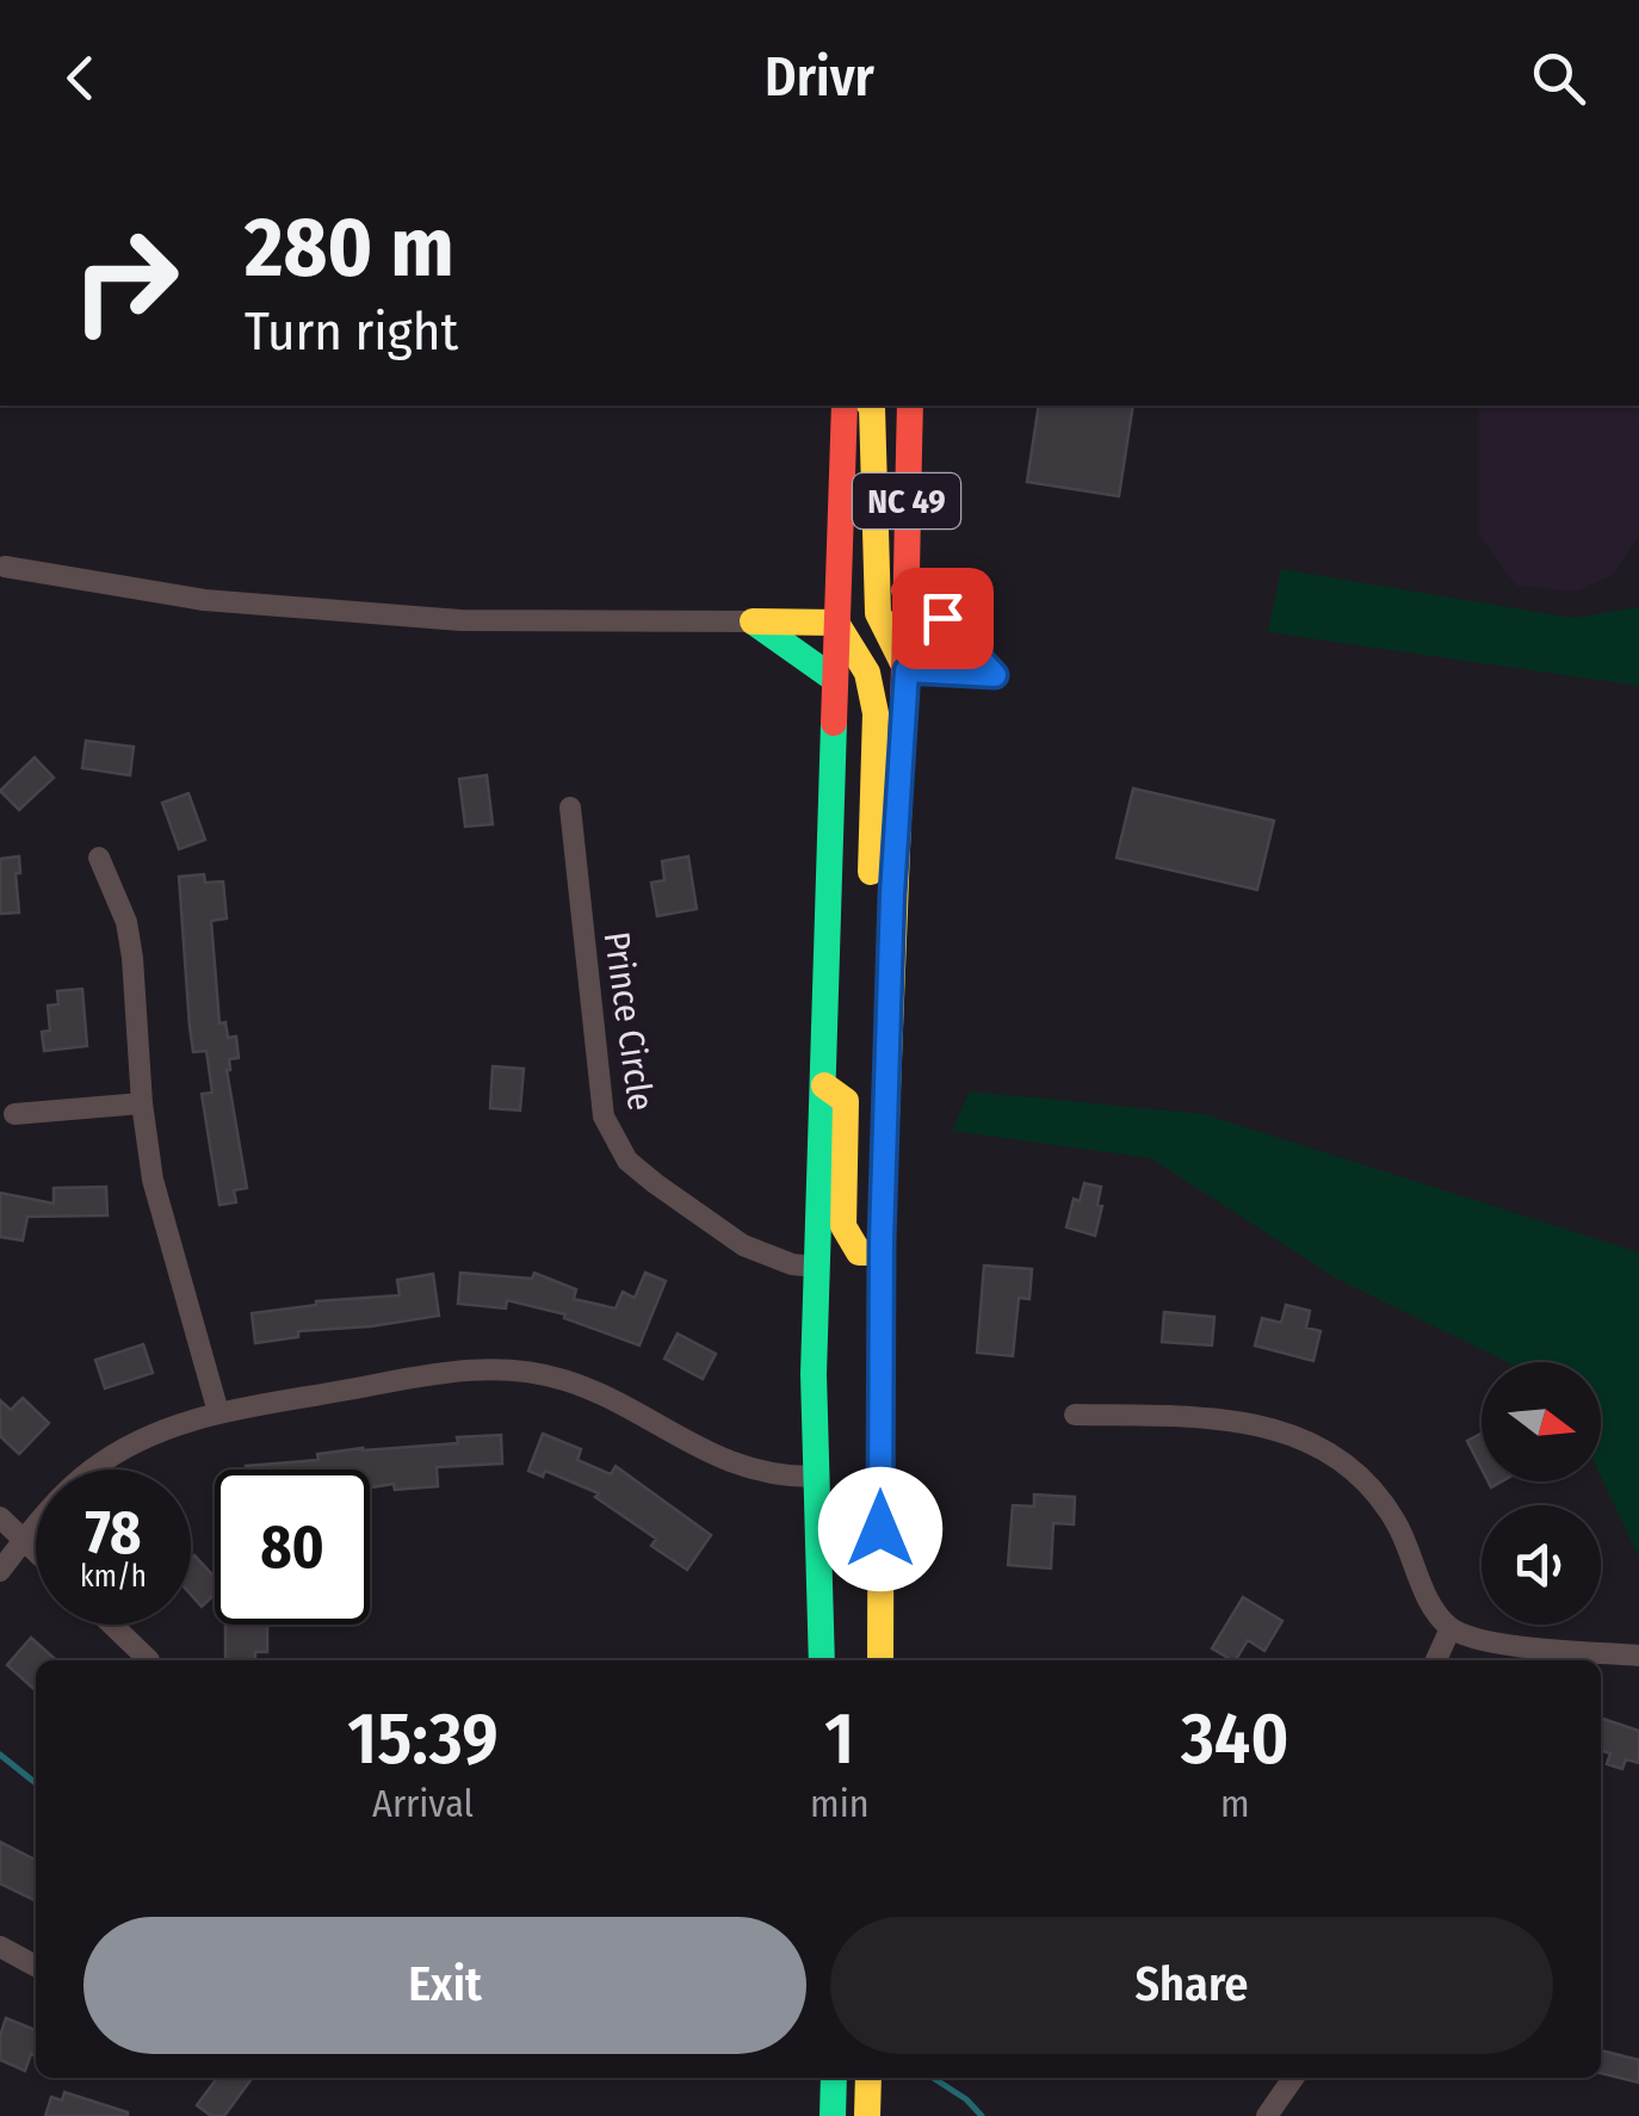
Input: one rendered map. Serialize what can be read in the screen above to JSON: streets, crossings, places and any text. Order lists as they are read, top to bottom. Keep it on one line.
{"streets":{"highway":["NC 49"],"street":["Prince Circle"]},"crossings":[["NC 49","Prince Circle"]],"north":"right","page":{"header":"Drivr","turn":["280 m","Turn right"],"speed":"78 km/h","limit":"80","eta":["15:39","Arrival","1","min","340","m"],"buttons":["Exit","Share"]}}
